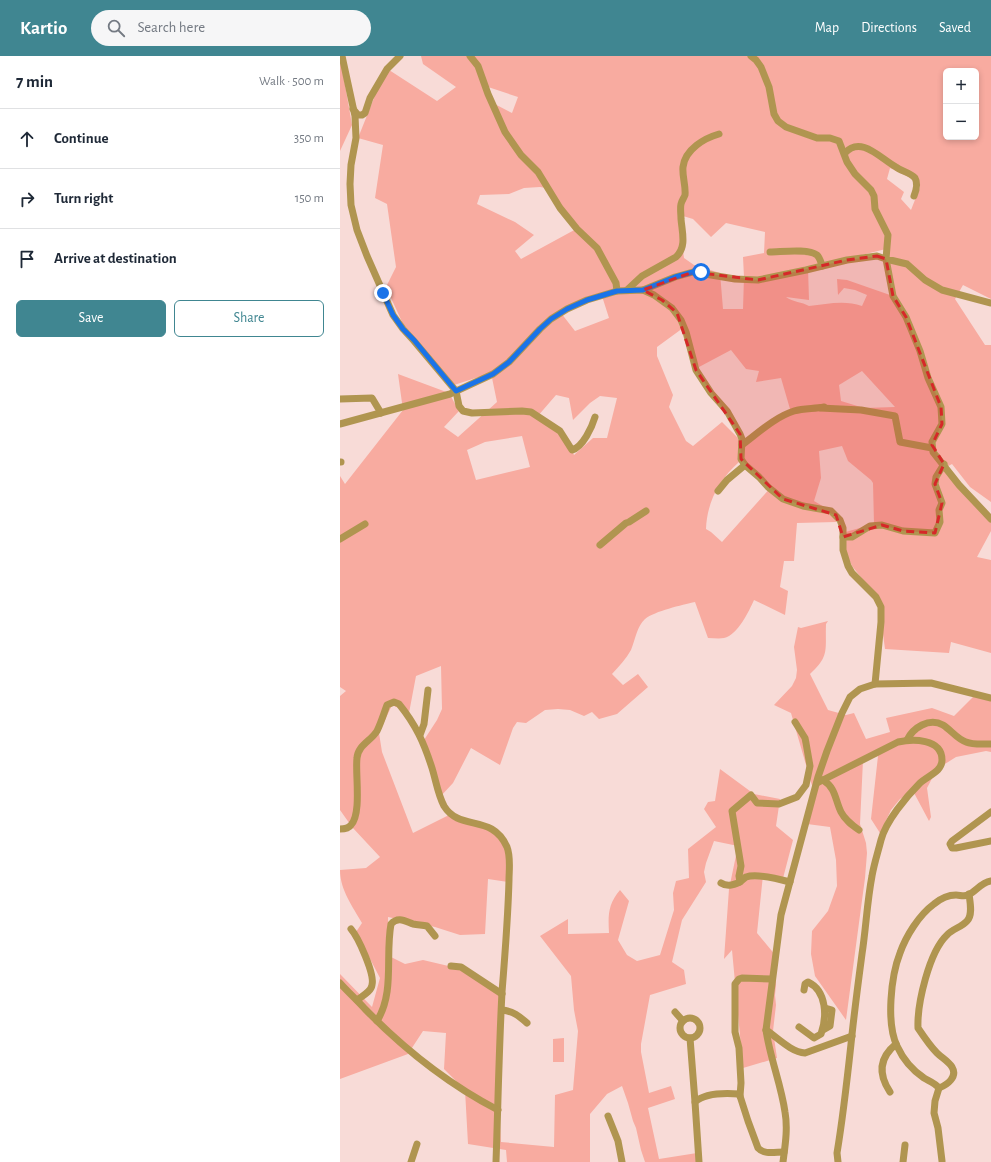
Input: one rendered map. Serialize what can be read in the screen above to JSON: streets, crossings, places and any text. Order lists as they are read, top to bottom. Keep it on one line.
{"page":{"header":"Kartio","search":"Search here","nav":["Map","Directions","Saved"],"heading":["7 min","Walk · 500 m"],"map_buttons":["+","−"],"list":[["Continue","350 m"],["Turn right","150 m"],"Arrive at destination"],"buttons":["Save","Share"]}}
